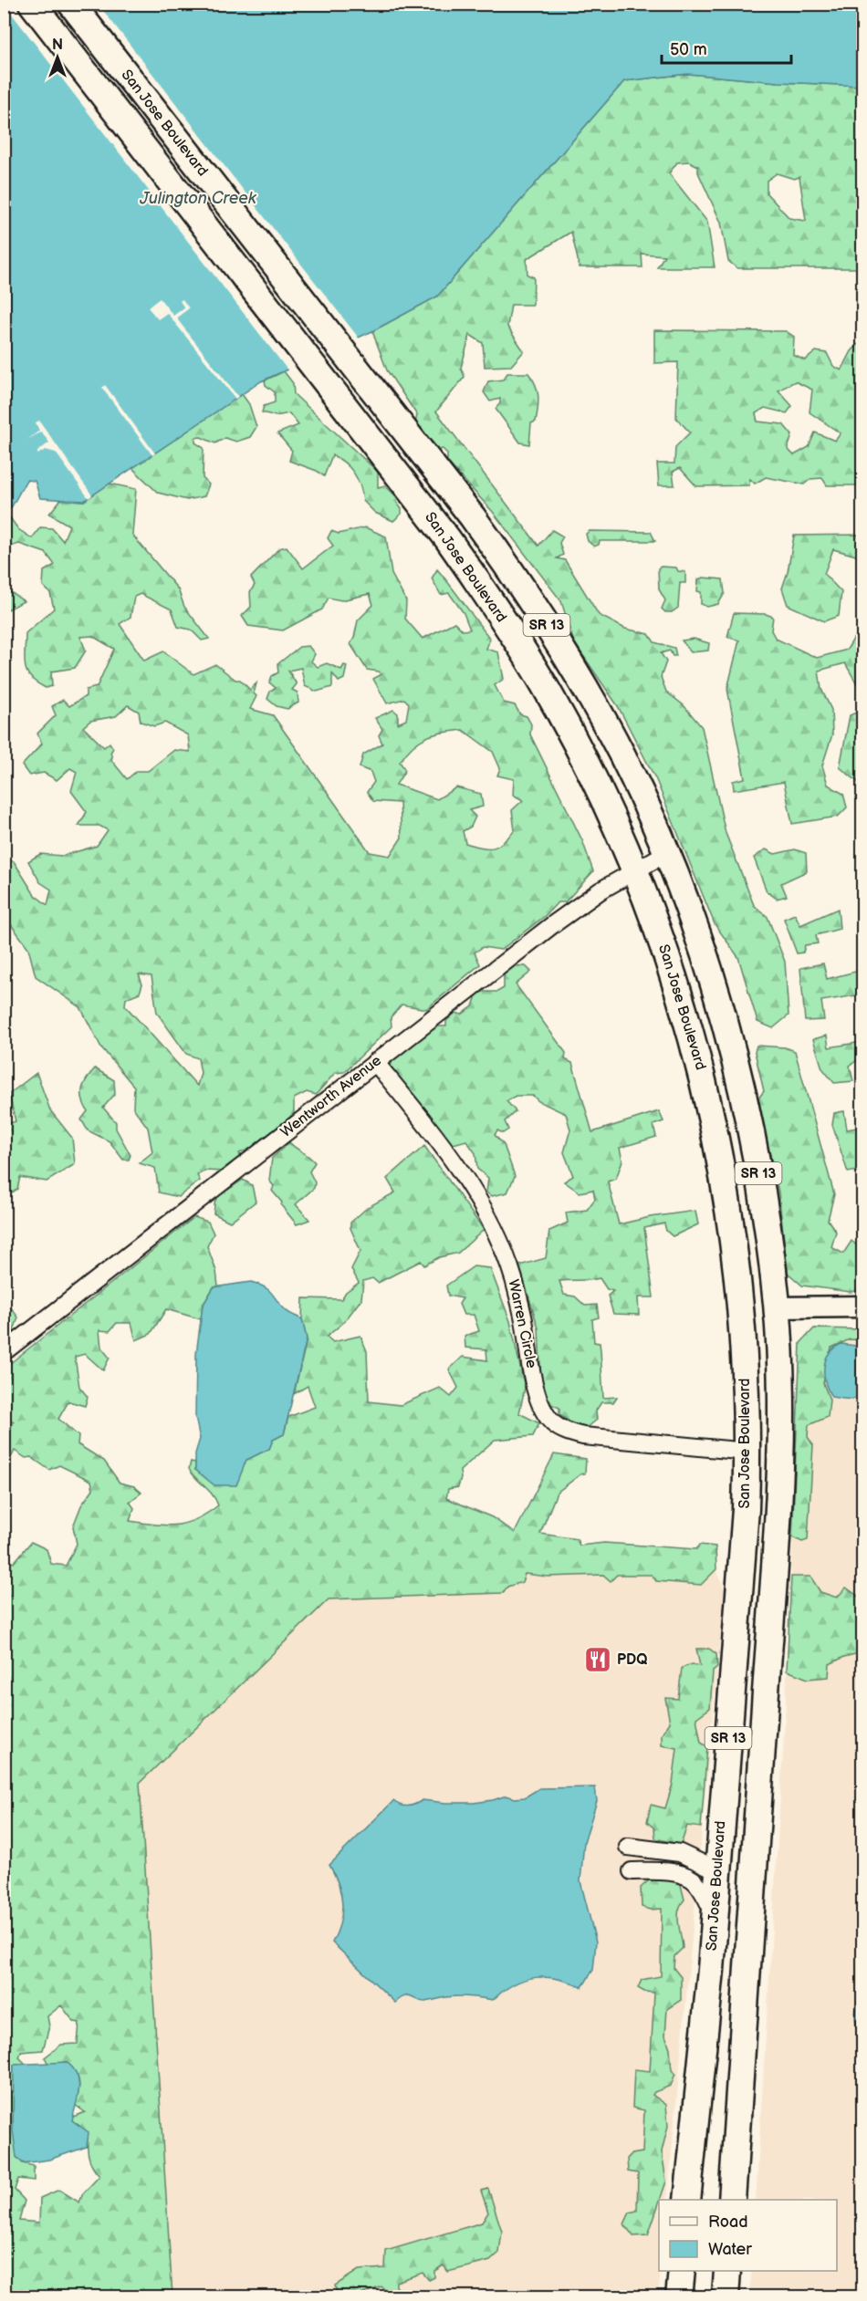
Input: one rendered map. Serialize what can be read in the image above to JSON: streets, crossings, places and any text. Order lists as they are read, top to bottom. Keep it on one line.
{"streets":{"main road":["San Jose Boulevard","SR 13"],"street":["Wentworth Avenue","Warren Circle"]},"crossings":[["San Jose Boulevard","Wentworth Avenue"],["San Jose Boulevard","Warren Circle"],["Wentworth Avenue","Warren Circle"]],"water":["Julington Creek"],"places":{"restaurant":["PDQ"]},"legend":["Road","Water"],"scale_bar":"50 m","north":"top"}
